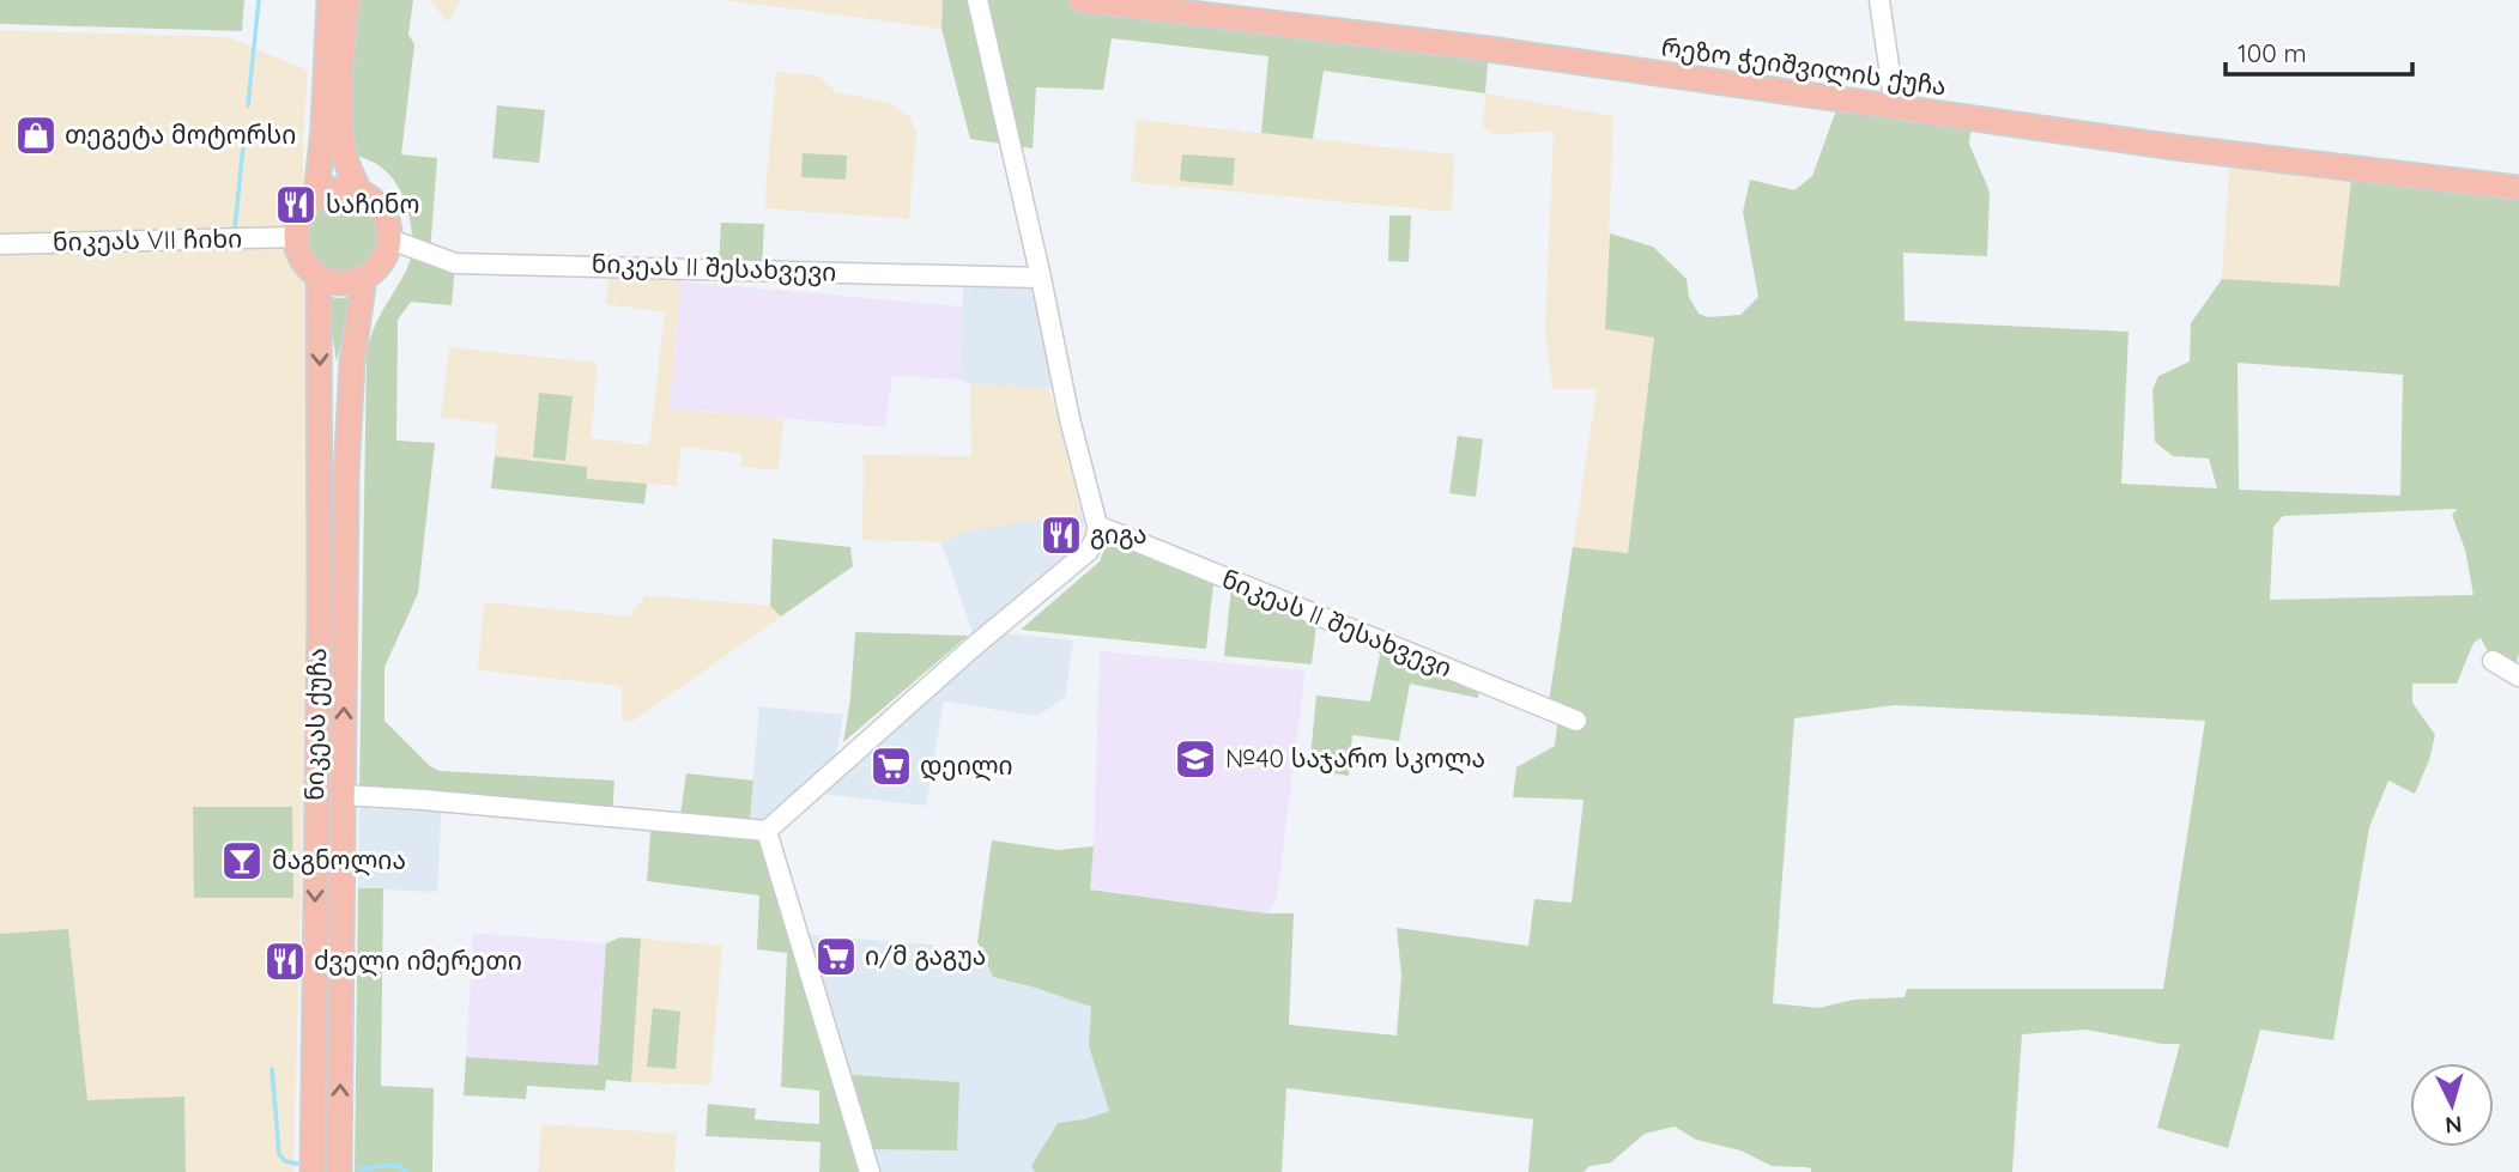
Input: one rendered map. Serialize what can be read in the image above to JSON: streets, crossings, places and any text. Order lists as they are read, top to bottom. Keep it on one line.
{"streets":{"main road":["რეზო ჭეიშვილის ქუჩა","ნიკეას ქუჩა"],"street":["ნიკეას VII ჩიხი","ნიკეას II შესახვევი"]},"crossings":[["ნიკეას VII ჩიხი","ნიკეას II შესახვევი"],["ნიკეას VII ჩიხი","ნიკეას ქუჩა"],["ნიკეას II შესახვევი","ნიკეას ქუჩა"]],"places":{"shop":["თეგეტა მოტორსი"],"restaurant":["საჩინო","გიგა","ძველი იმერეთი"],"school or university":["№40 საჯარო სკოლა"],"supermarket":["დეილი","ი/მ გაგუა"],"bar":["მაგნოლია"]},"scale_bar":"100 m","north":"bottom"}
